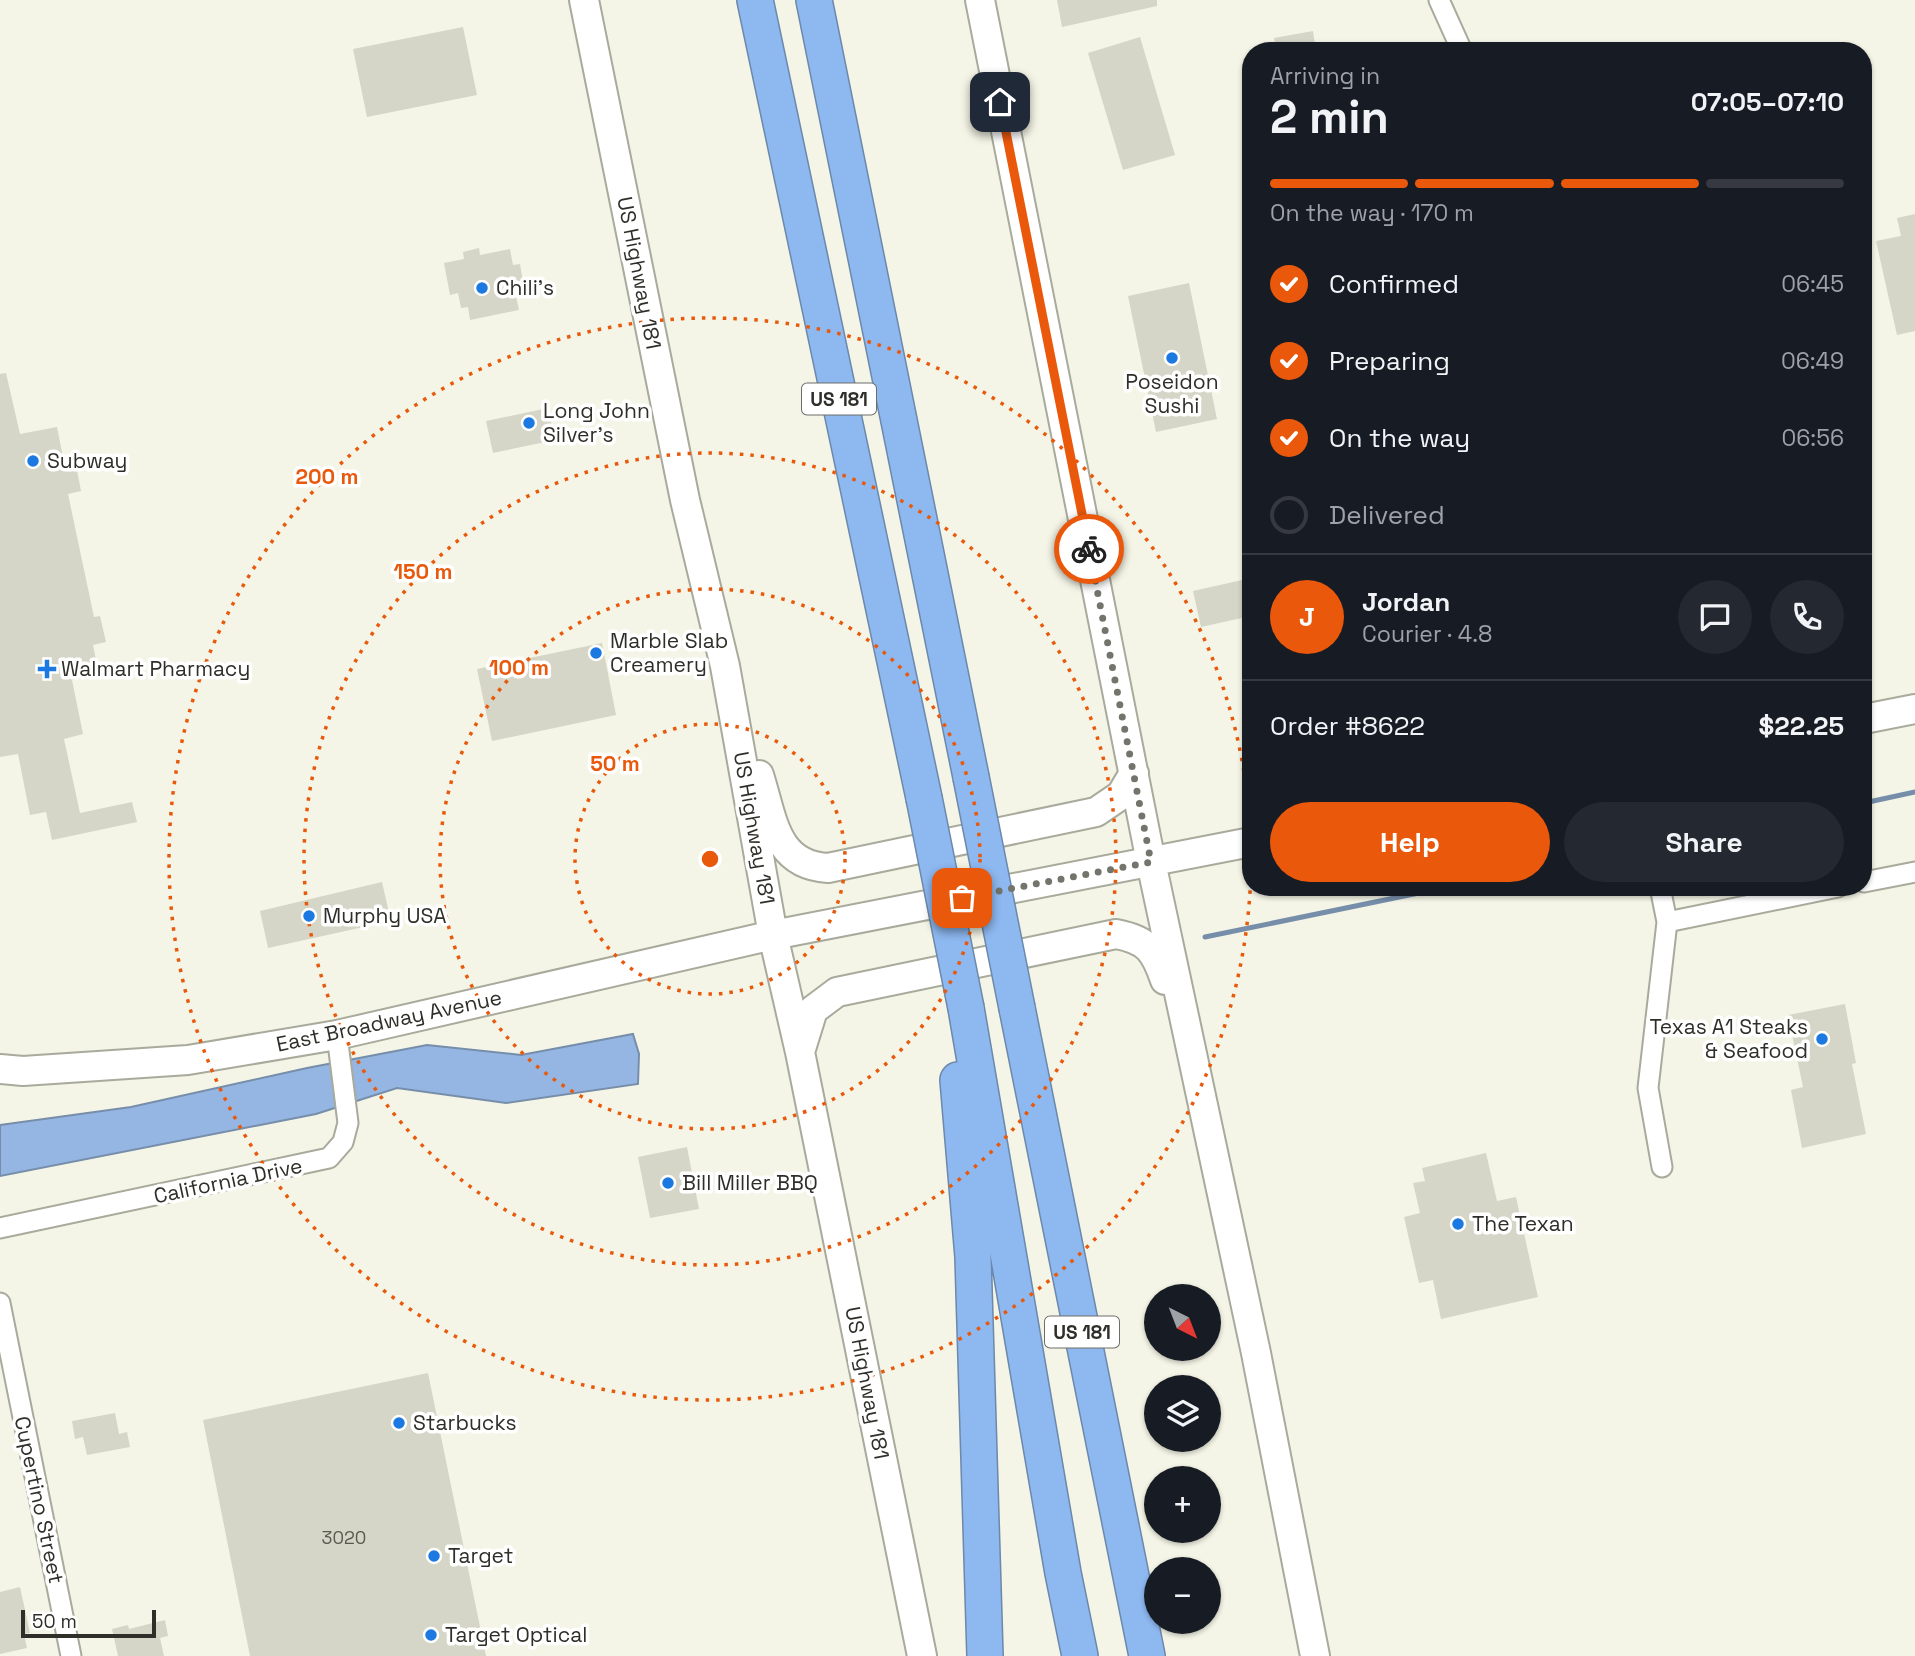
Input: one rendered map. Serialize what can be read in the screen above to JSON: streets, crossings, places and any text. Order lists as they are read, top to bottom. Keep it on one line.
{"streets":{"highway":["US 181"],"main road":["US Highway 181","East Broadway Avenue"],"street":["California Drive","Cupertino Street"]},"crossings":[["US Highway 181","East Broadway Avenue"],["East Broadway Avenue","California Drive"]],"places":{"other":["Chili's","Poseidon Sushi","Long John Silver's","Subway","Marble Slab Creamery","Murphy USA","Texas A1 Steaks & Seafood","Bill Miller BBQ","The Texan","Starbucks","Target","Target Optical"],"health":["Walmart Pharmacy"]},"house_numbers":["3020"],"scale_bar":"50 m","north":"bottom right","page":{"heading":["2 min","Arriving in","07:05–07:10"],"panel":["Jordan","Courier · 4.8","Order #8622","$22.25"],"bar":"On the way · 170 m","list":[["Confirmed","06:45"],["Preparing","06:49"],["On the way","06:56"],"Delivered"],"round":"J","buttons":["Help","Share"],"map_buttons":["+","−"],"scale":"50 m"},"rings":["200 m","150 m","100 m","50 m"]}
